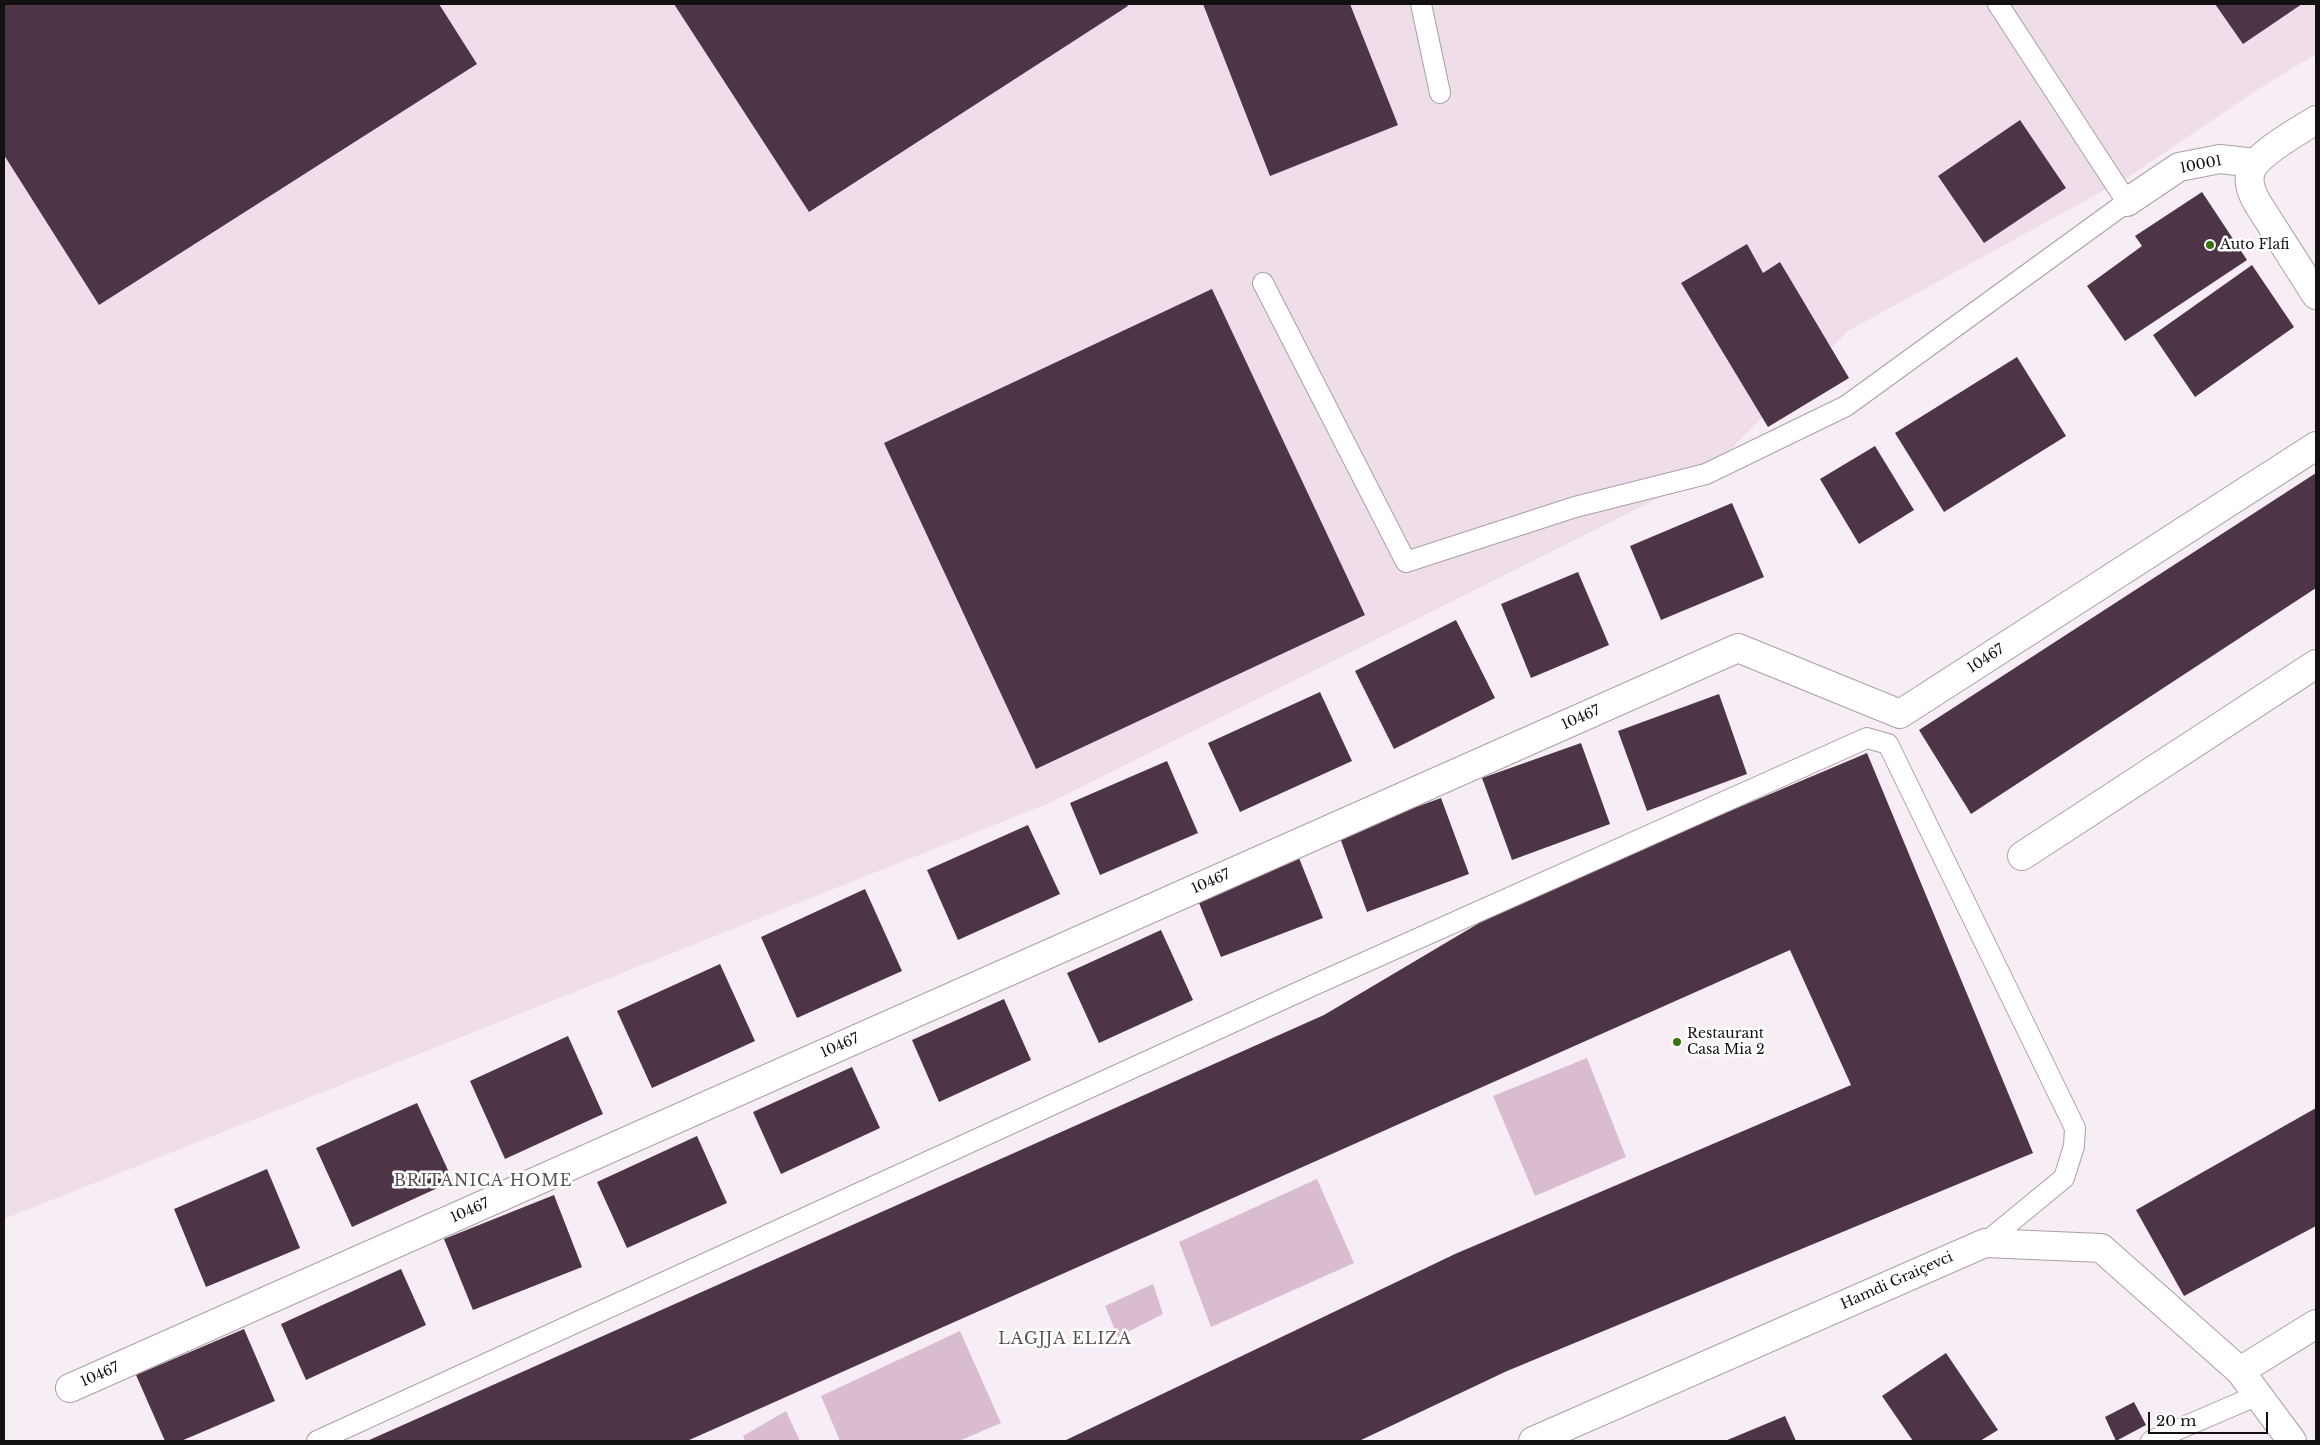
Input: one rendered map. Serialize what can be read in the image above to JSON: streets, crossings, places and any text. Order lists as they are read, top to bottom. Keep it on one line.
{"streets":{"street":["10001","10467","Hamdi Graiçevci"]},"districts":["BRITANICA HOME","LAGJJA ELIZA"],"places":["Auto Flafi","Restaurant Casa Mia 2"],"scale_bar":"20 m"}
